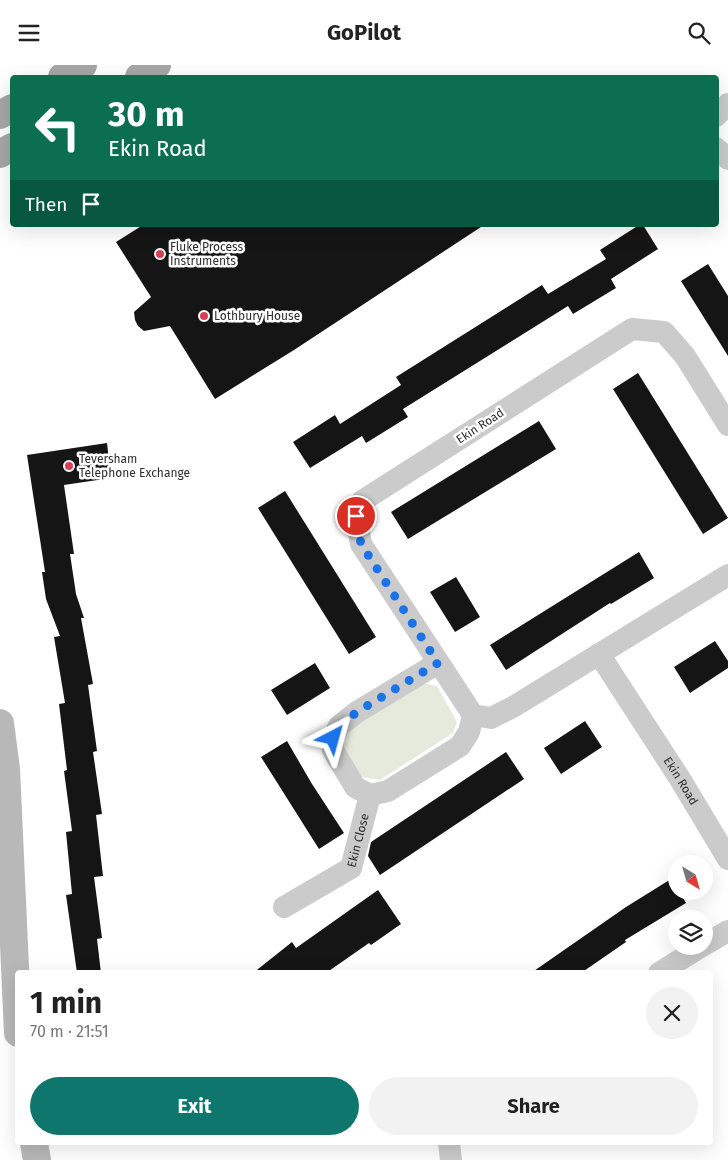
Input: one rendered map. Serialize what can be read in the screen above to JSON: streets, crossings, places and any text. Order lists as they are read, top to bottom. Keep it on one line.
{"streets":{"street":["Ekin Road","Ekin Close"]},"places":["Fluke Process Instruments","Lothbury House","Teversham Telephone Exchange"],"north":"bottom right","page":{"header":"GoPilot","turn":["30 m","Ekin Road"],"then":"Then","heading":["1 min","70 m · 21:51"],"buttons":["Exit","Share"]}}
